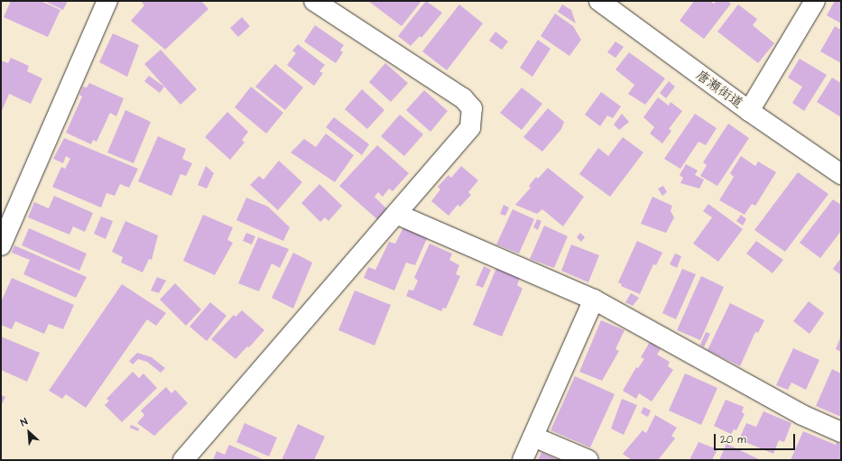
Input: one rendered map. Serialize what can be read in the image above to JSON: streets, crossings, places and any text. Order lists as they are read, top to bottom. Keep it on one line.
{"streets":{"street":["唐瀬街道"]},"scale_bar":"20 m","north":"top left"}
